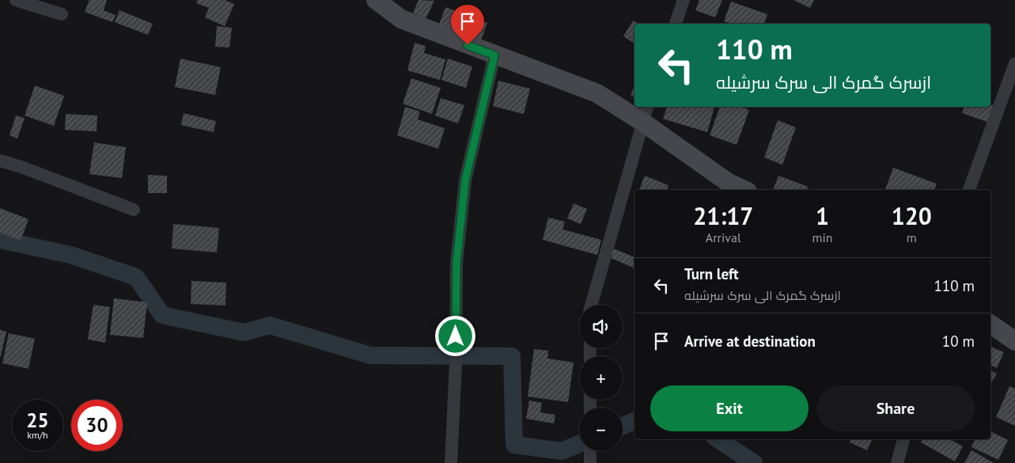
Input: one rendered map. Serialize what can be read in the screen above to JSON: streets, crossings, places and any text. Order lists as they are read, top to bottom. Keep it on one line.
{"page":{"turn":["110 m","ازسرک گمرک الی سرک سرشیله"],"eta":["21:17","Arrival","1","min","120","m"],"list":[{"name":"Turn left","note":"ازسرک گمرک الی سرک سرشیله","value":"110 m"},{"name":"Arrive at destination","value":"10 m"}],"map_buttons":["+","−"],"buttons":["Exit","Share"],"speed":"25 km/h","limit":"30"}}
